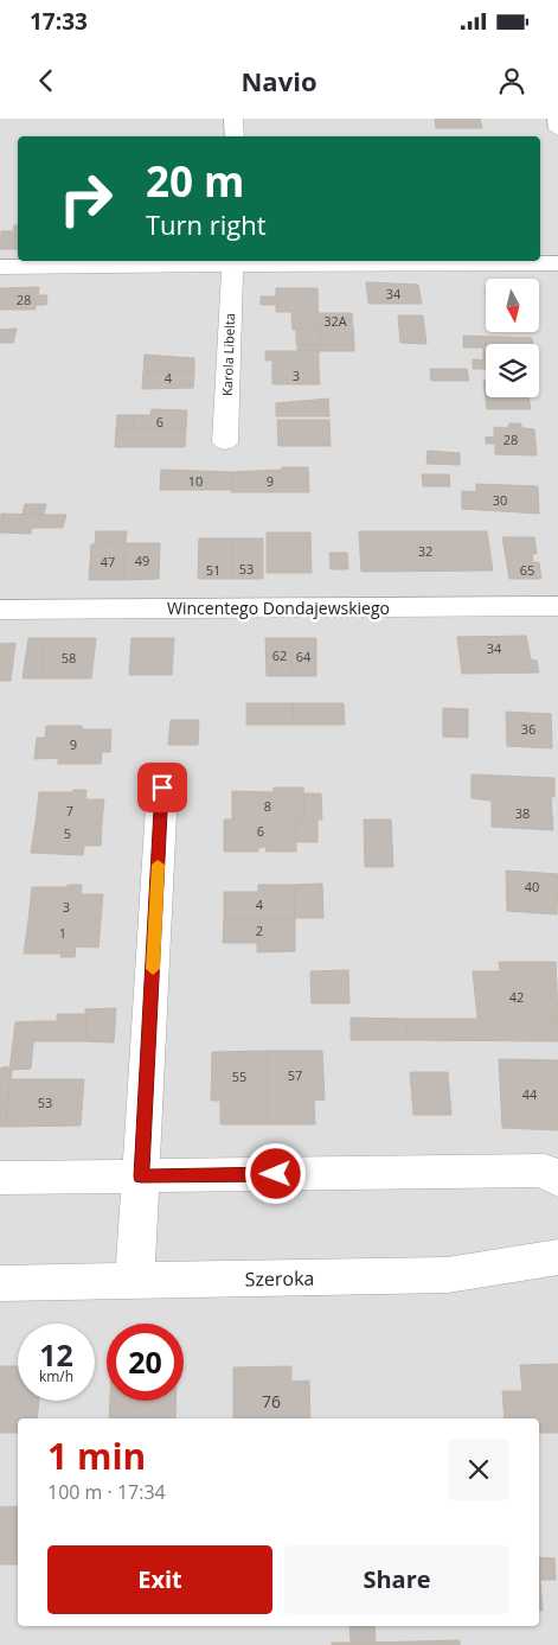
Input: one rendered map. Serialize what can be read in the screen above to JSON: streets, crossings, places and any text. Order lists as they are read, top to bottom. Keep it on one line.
{"streets":{"street":["Karola Libelta","Wincentego Dondajewskiego","Szeroka"]},"house_numbers":["34","28","32A","3","4","6","28","10","9","30","32","49","47","53","51","65","34","62","64","58","36","9","8","7","38","6","5","40","4","3","2","1","42","57","55","44","53","76"],"north":"bottom","page":{"status":"17:33","header":"Navio","turn":["20 m","Turn right"],"speed":"12 km/h","limit":"20","heading":["1 min","100 m · 17:34"],"buttons":["Exit","Share"]}}
